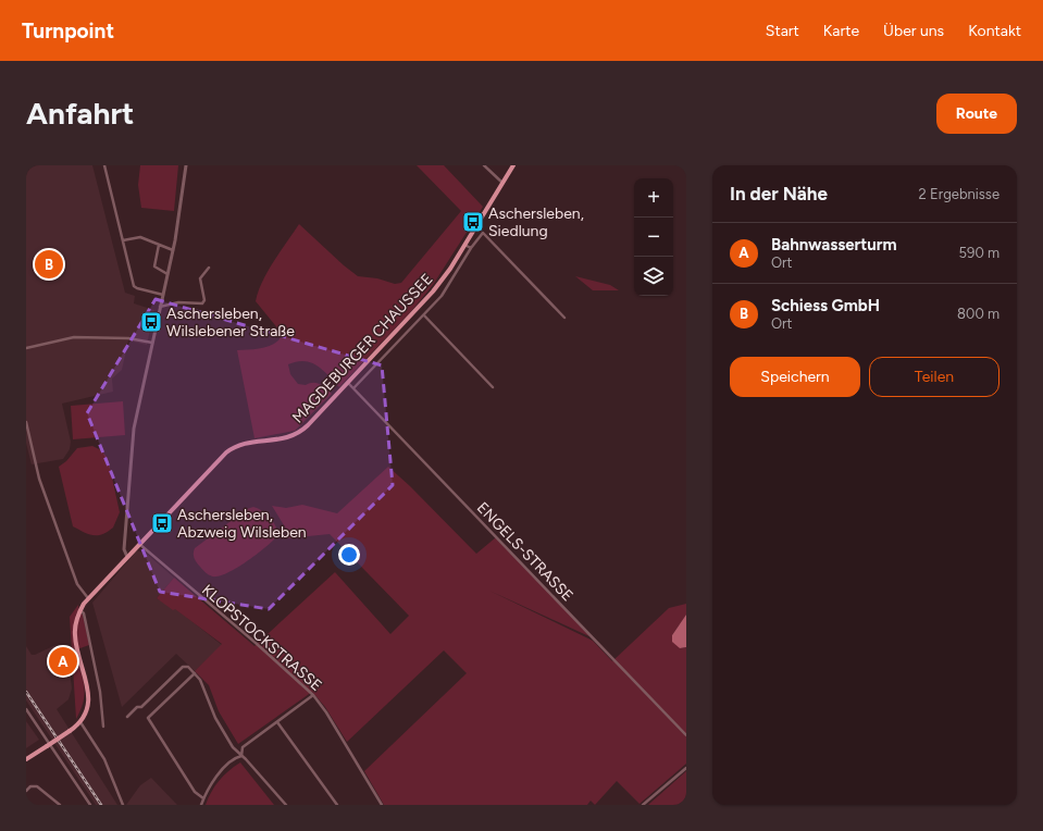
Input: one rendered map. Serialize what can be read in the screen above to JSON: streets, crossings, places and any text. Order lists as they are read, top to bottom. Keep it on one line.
{"streets":{"main road":["MAGDEBURGER CHAUSSEE"],"street":["ENGELS-STRASSE","KLOPSTOCKSTRASSE"]},"crossings":[["MAGDEBURGER CHAUSSEE","ENGELS-STRASSE"],["MAGDEBURGER CHAUSSEE","KLOPSTOCKSTRASSE"]],"places":{"bus stop":["Aschersleben, Siedlung","Aschersleben, Wilslebener Straße","Aschersleben, Abzweig Wilsleben"]},"page":{"header":"Turnpoint","nav":["Start","Karte","Über uns","Kontakt"],"buttons":["Route",["Speichern","Teilen"]],"title":"Anfahrt","heading":["In der Nähe","2 Ergebnisse"],"map_buttons":["+","−"],"list":[{"mark":"A","name":"Bahnwasserturm","note":"Ort","value":"590 m"},{"mark":"B","name":"Schiess GmbH","note":"Ort","value":"800 m"}],"pins":["B","A"]}}
